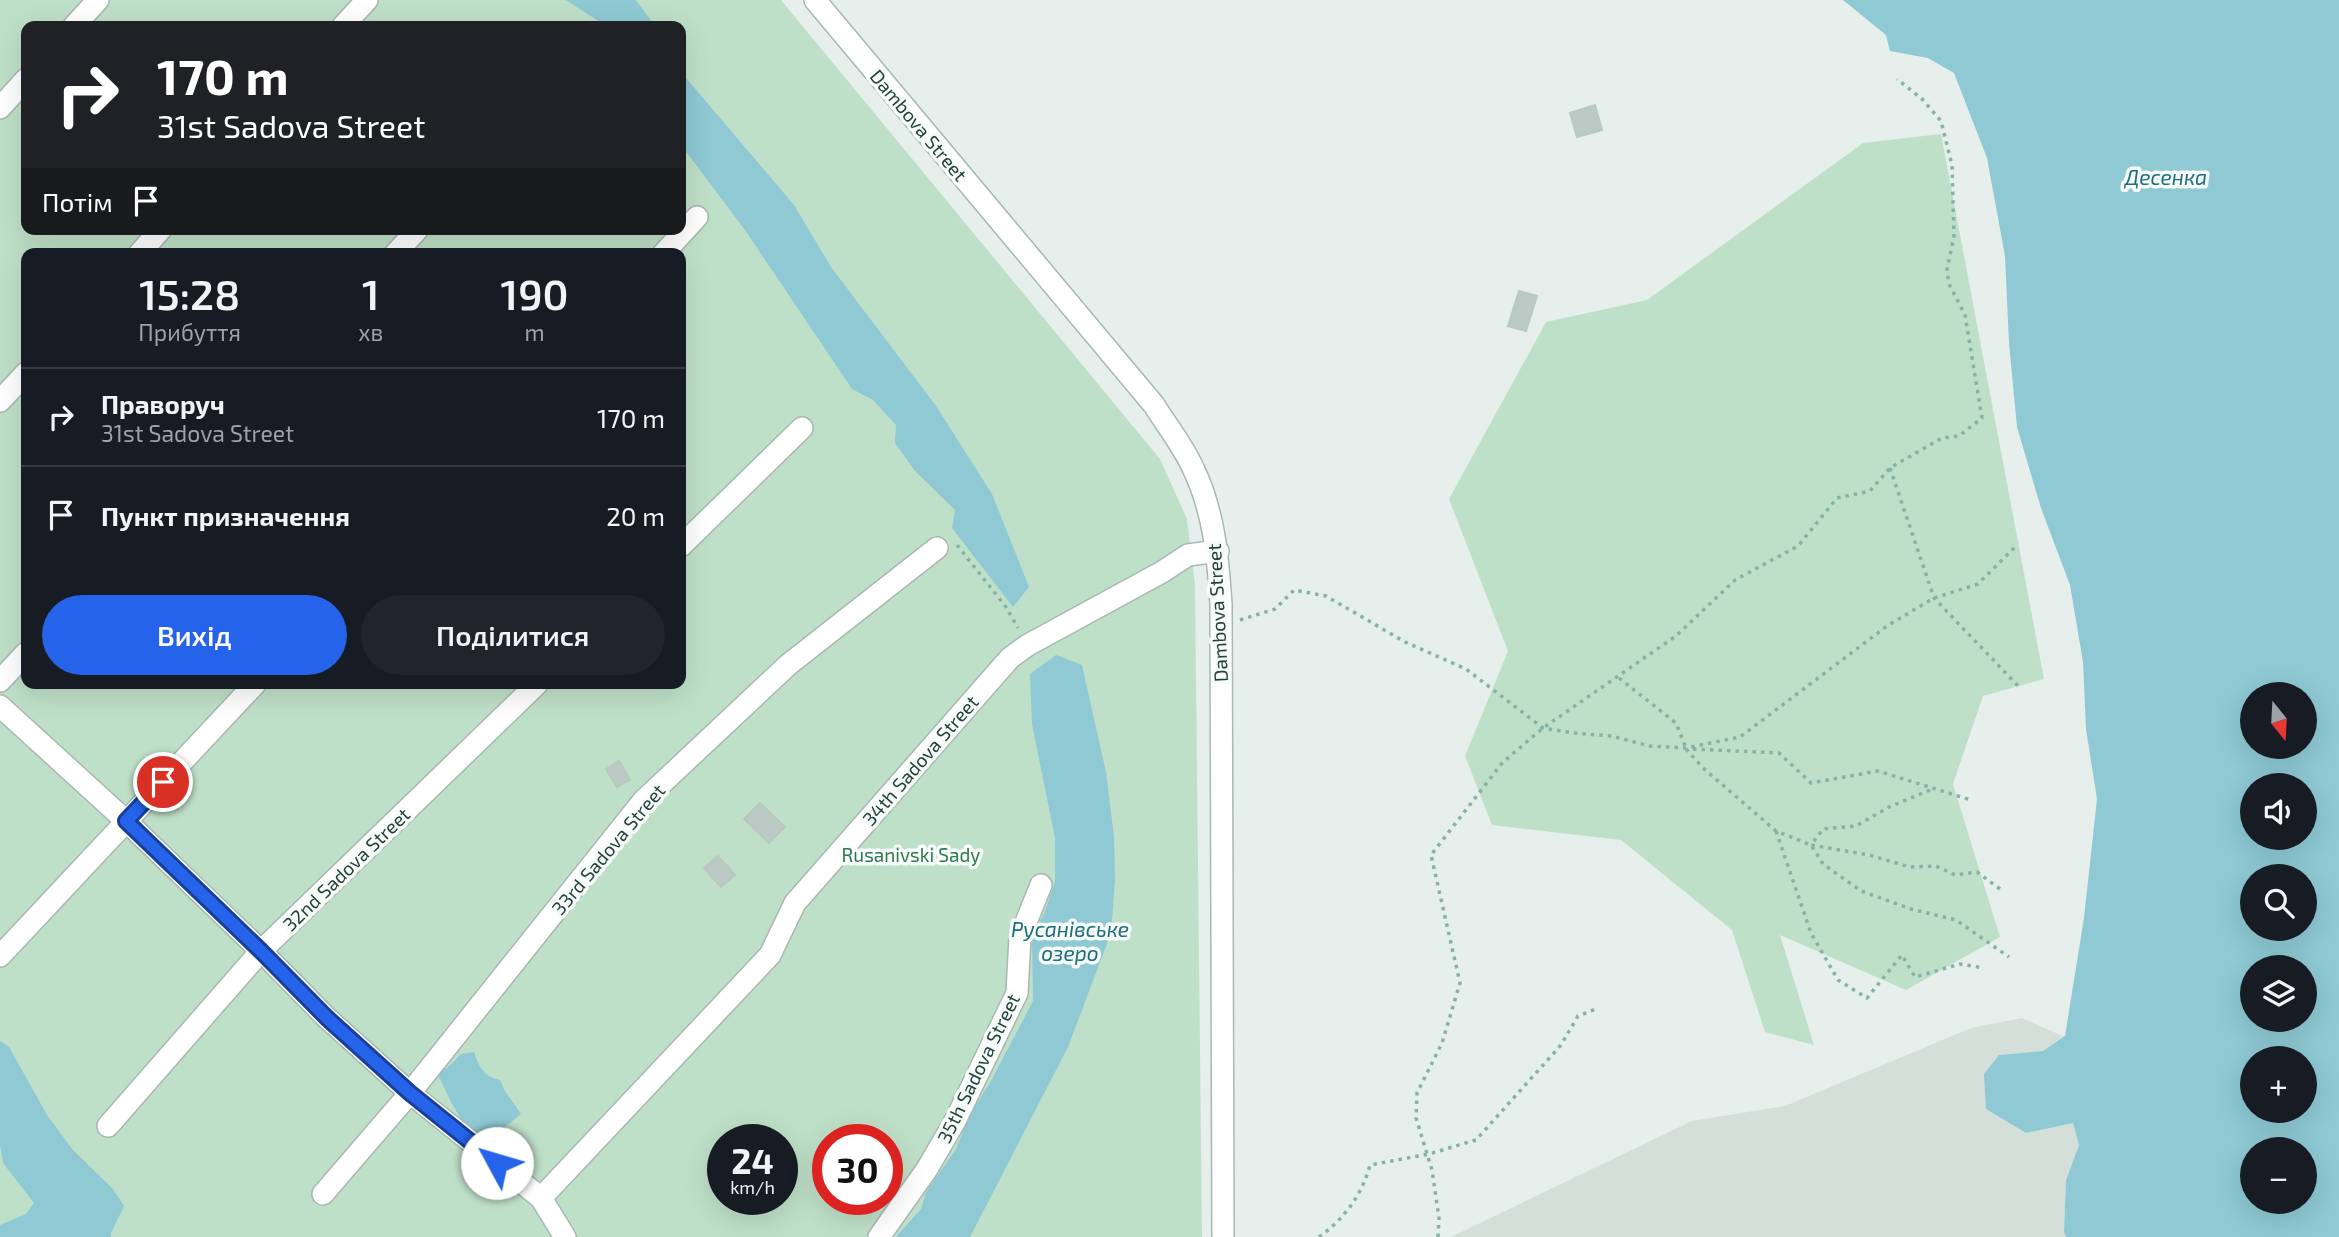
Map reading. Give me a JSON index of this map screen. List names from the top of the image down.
{
  "streets": {
    "street": [
      "Dambova Street",
      "34th Sadova Street",
      "33rd Sadova Street",
      "32nd Sadova Street",
      "35th Sadova Street"
    ]
  },
  "crossings": [
    ["Dambova Street", "34th Sadova Street"]
  ],
  "water": ["Десенка", "Русанівське озеро"],
  "parks": ["Rusanivski Sady"],
  "north": "bottom",
  "page": {
    "turn": ["170 m", "31st Sadova Street"],
    "then": "Потім",
    "eta": [
      "15:28",
      "Прибуття",
      "1",
      "хв",
      "190",
      "m"
    ],
    "list": [
      {
        "name": "Праворуч",
        "note": "31st Sadova Street",
        "value": "170 m"
      },
      {
        "name": "Пункт призначення",
        "value": "20 m"
      }
    ],
    "buttons": ["Вихід", "Поділитися"],
    "map_buttons": ["+", "−"],
    "speed": "24 km/h",
    "limit": "30"
  }
}
